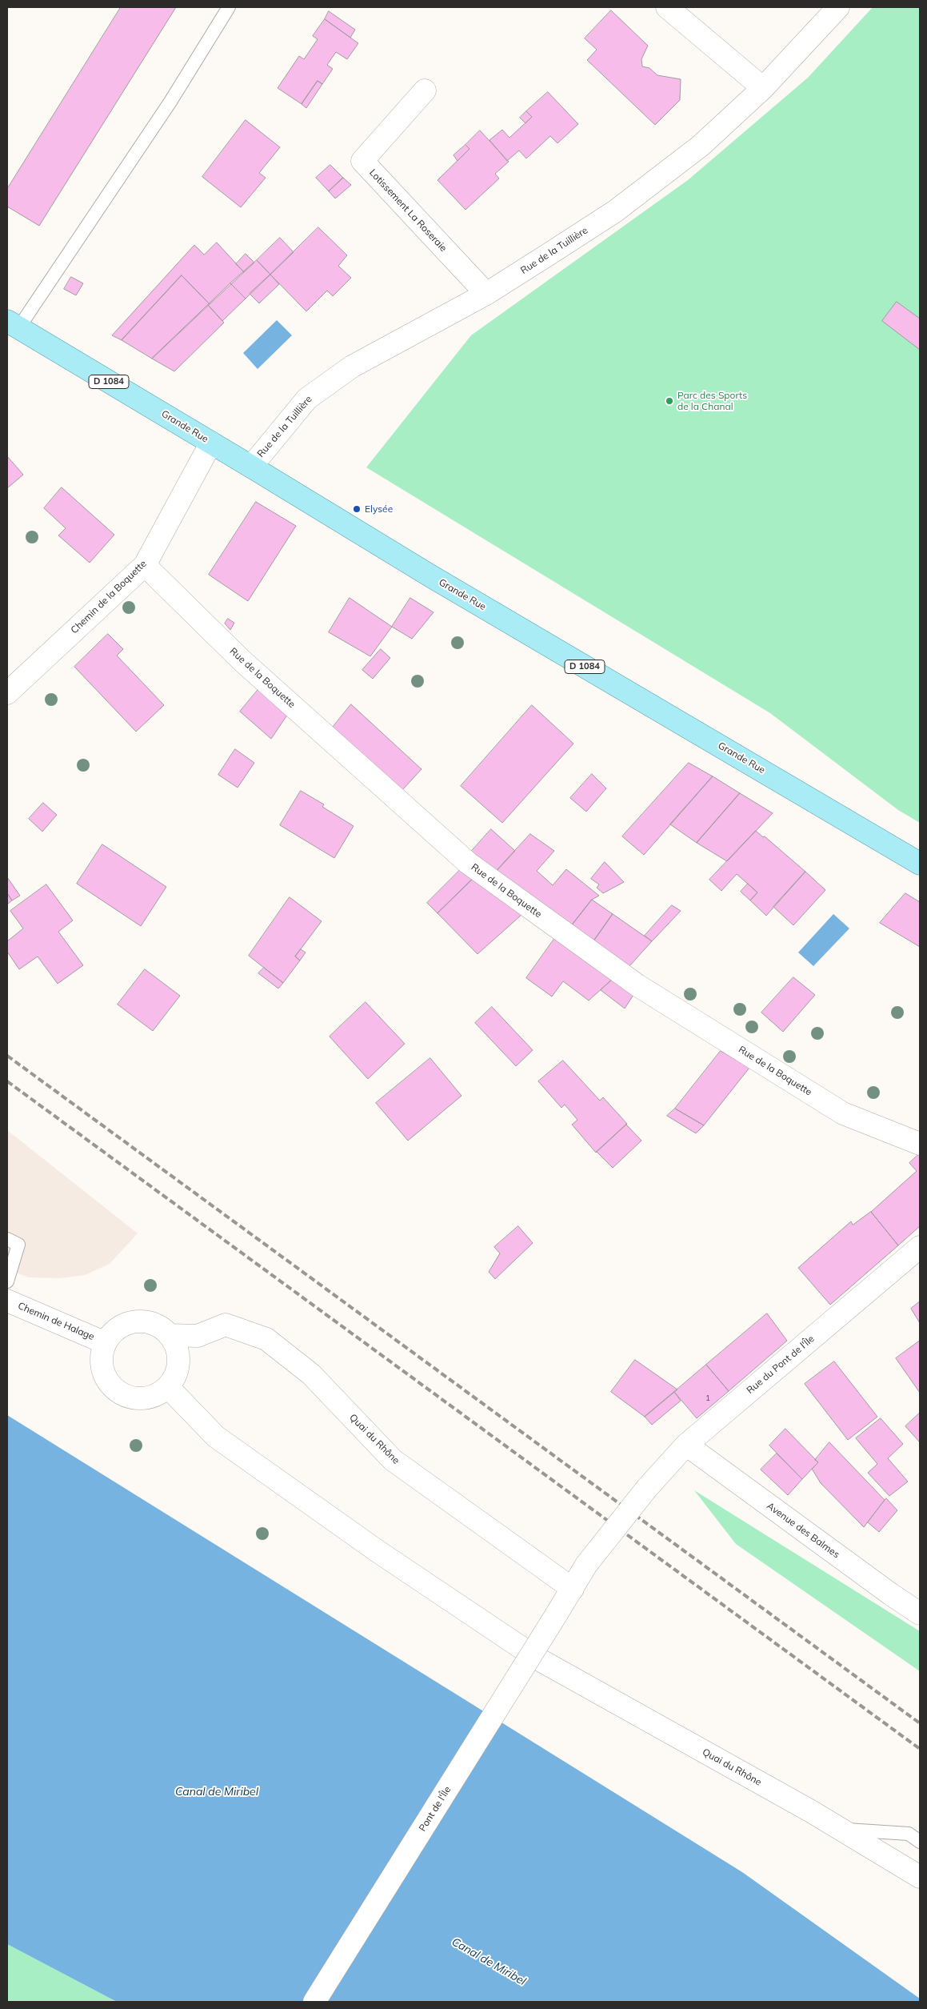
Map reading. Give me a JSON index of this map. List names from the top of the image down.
{
  "streets": {
    "main road": ["D 1084", "Grande Rue"],
    "street": [
      "Lotissement La Roseraie",
      "Rue de la Tuillière",
      "Chemin de la Boquette",
      "Rue de la Boquette",
      "Chemin de Halage",
      "Rue du Pont de l'Île",
      "Quai du Rhône",
      "Avenue des Balmes",
      "Pont de l'Île"
    ]
  },
  "crossings": [
    ["Lotissement La Roseraie", "Rue de la Tuillière"],
    ["Rue de la Tuillière", "Grande Rue"],
    ["Grande Rue", "Chemin de la Boquette"],
    ["Chemin de la Boquette", "Rue de la Boquette"],
    ["Chemin de Halage", "Quai du Rhône"],
    ["Rue du Pont de l'Île", "Avenue des Balmes"],
    ["Rue du Pont de l'Île", "Pont de l'Île"],
    ["Quai du Rhône", "Pont de l'Île"]
  ],
  "water": ["Canal de Miribel"],
  "places": ["Parc des Sports de la Chanal", "Elysée"],
  "house_numbers": ["1"]
}
